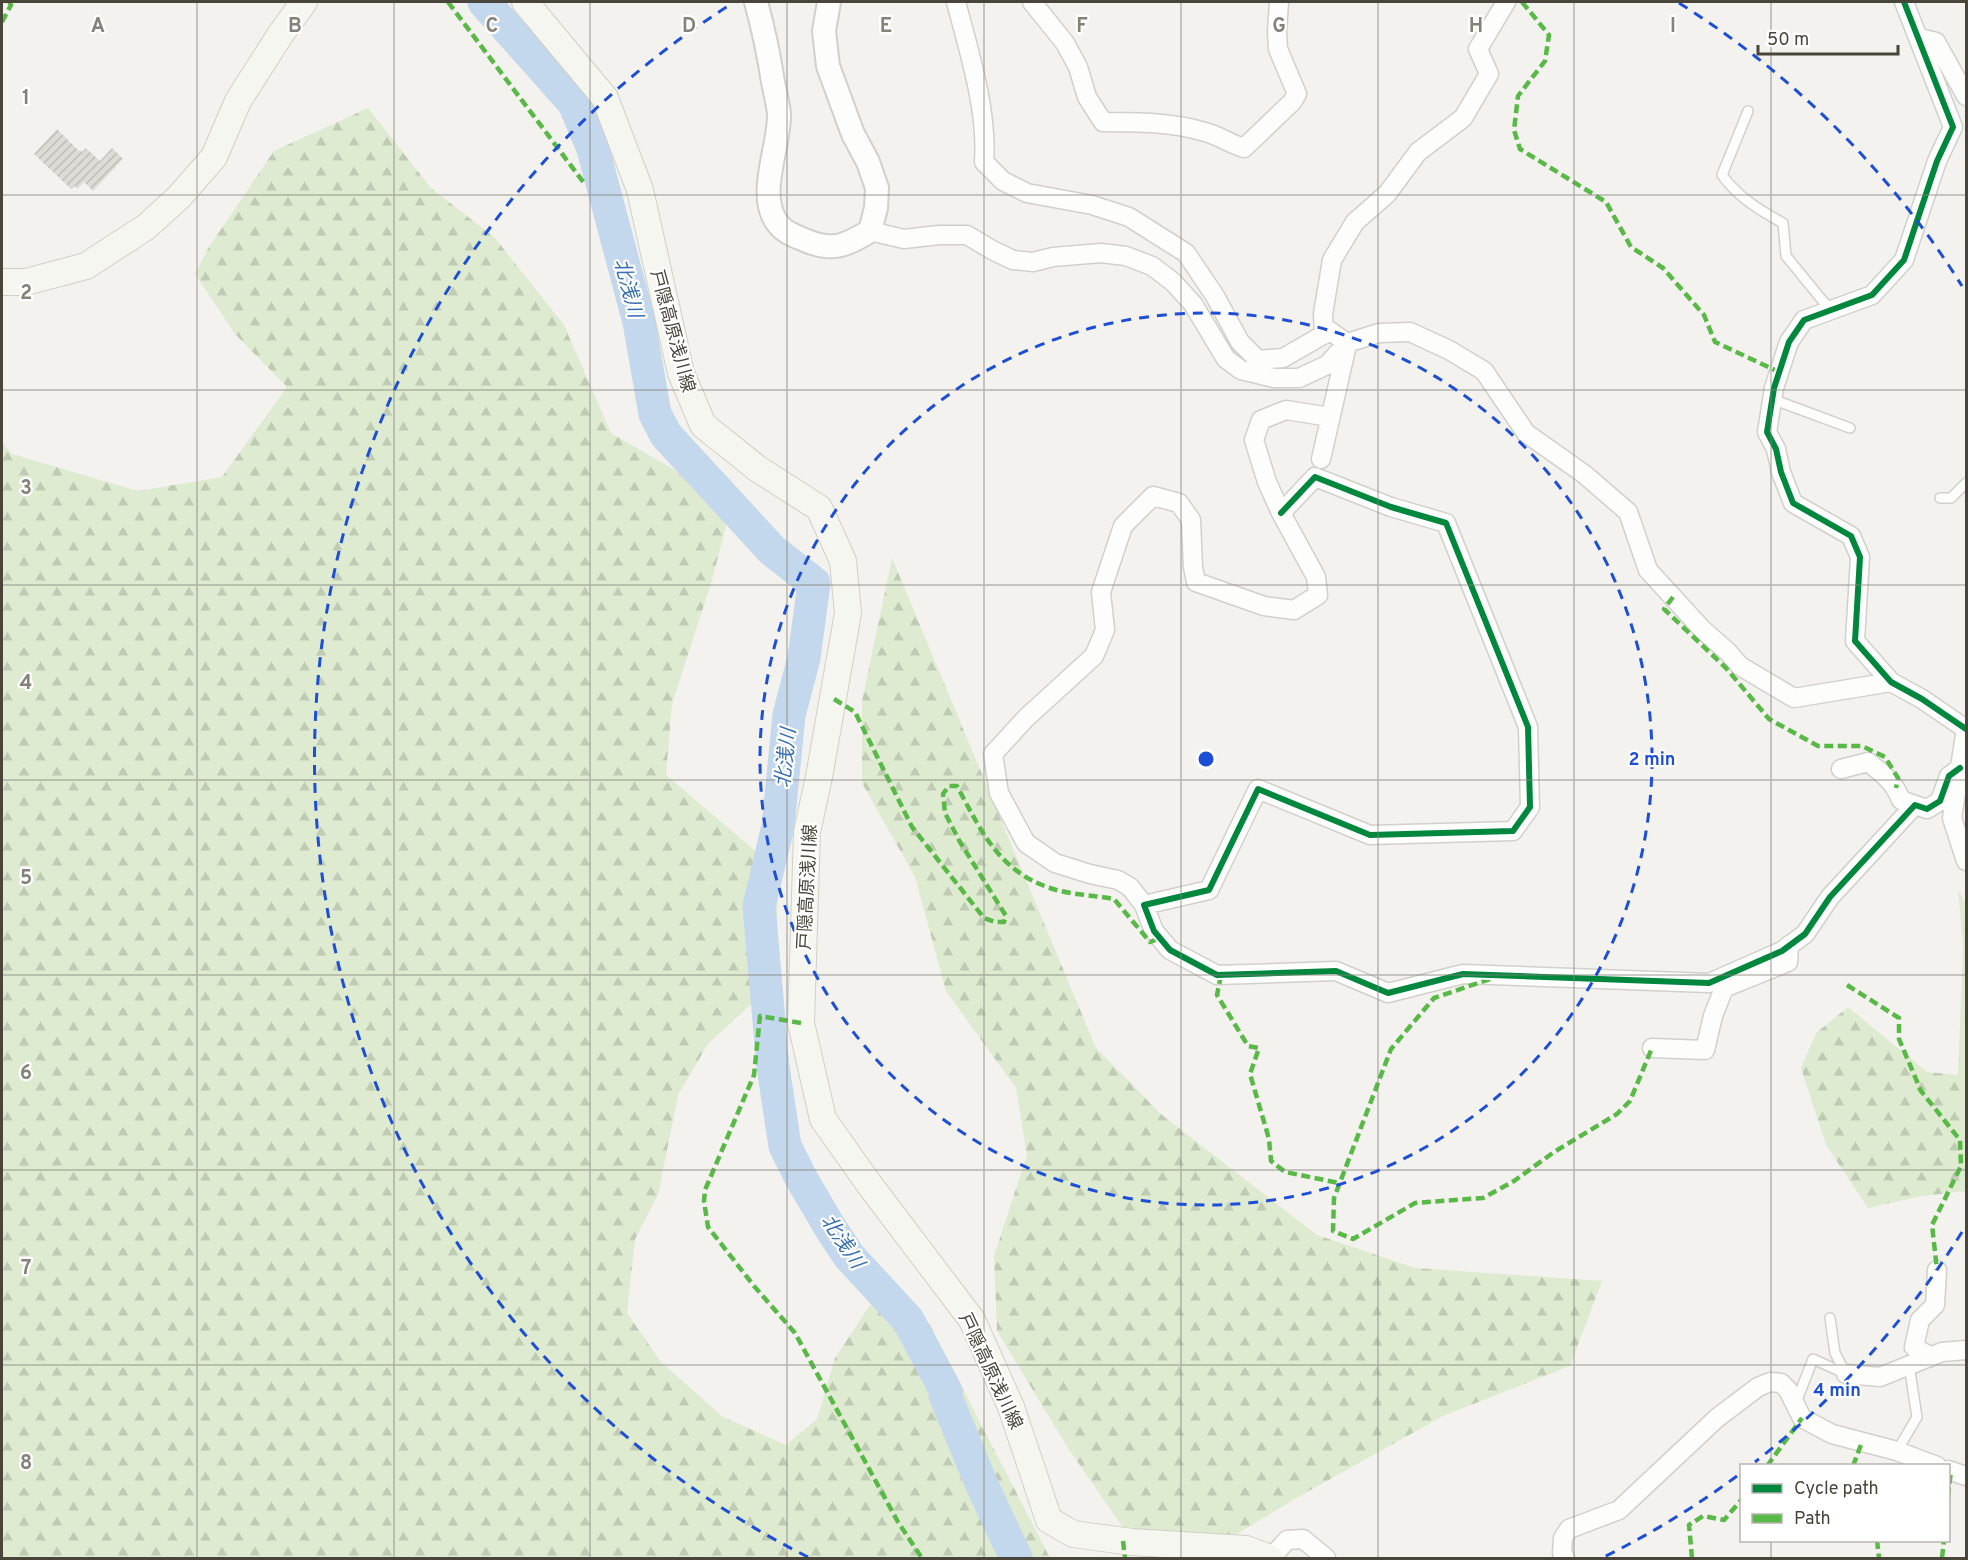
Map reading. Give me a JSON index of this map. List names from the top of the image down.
{
  "streets": {
    "main road": ["戸隠高原浅川線"]
  },
  "water": ["北浅川"],
  "legend": ["Cycle path", "Path"],
  "scale_bar": "50 m",
  "grid": {
    "columns": [
      "A",
      "B",
      "C",
      "D",
      "E",
      "F",
      "G",
      "H",
      "I"
    ],
    "rows": [
      "1",
      "2",
      "3",
      "4",
      "5",
      "6",
      "7",
      "8"
    ]
  },
  "rings": ["2 min", "4 min"]
}
